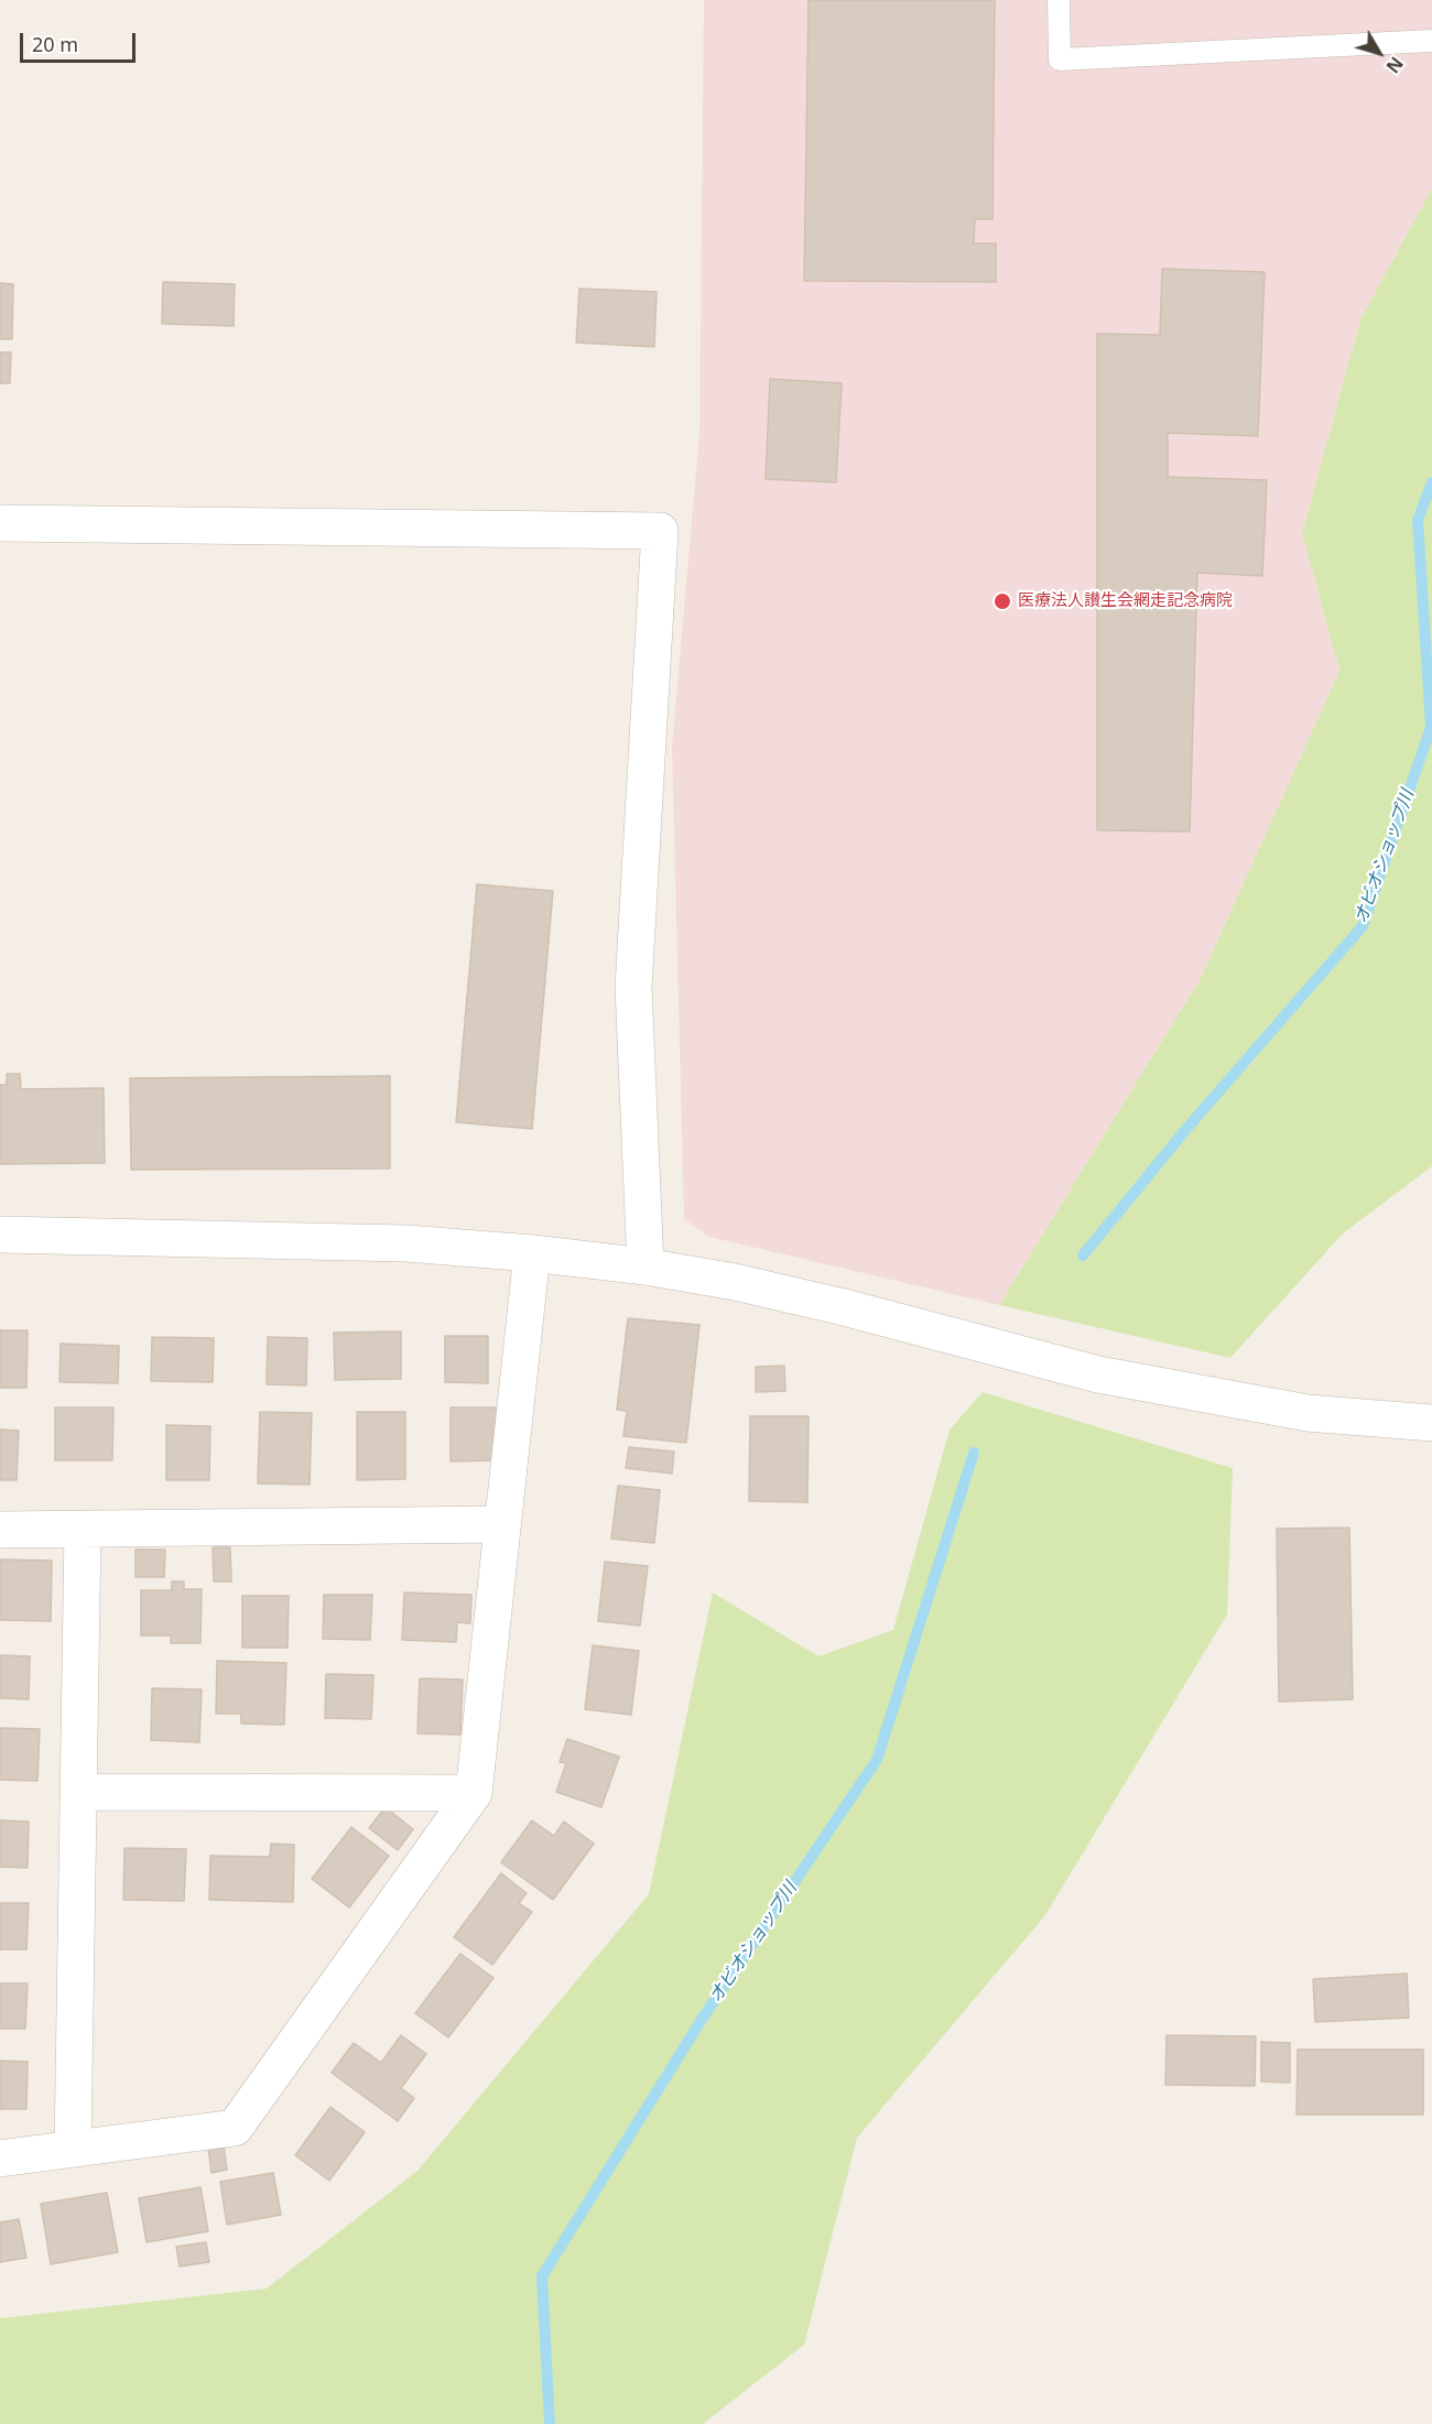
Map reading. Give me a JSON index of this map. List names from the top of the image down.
{
  "water": ["オビオショップ川"],
  "places": ["医療法人讃生会網走記念病院"],
  "scale_bar": "20 m",
  "north": "bottom right"
}
